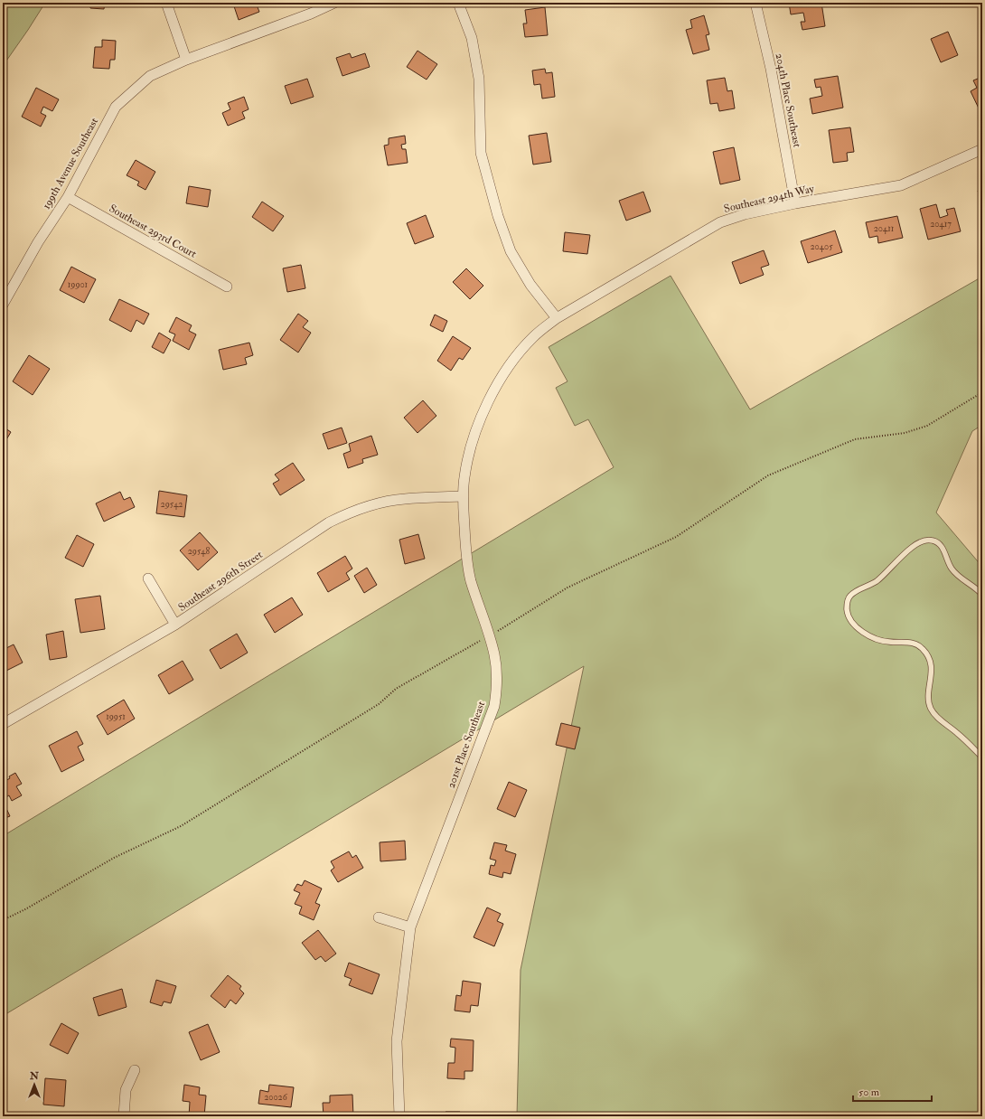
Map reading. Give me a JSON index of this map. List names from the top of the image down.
{
  "streets": {
    "street": [
      "204th Place Southeast",
      "199th Avenue Southeast",
      "Southeast 294th Way",
      "Southeast 293rd Court",
      "Southeast 296th Street",
      "201st Place Southeast"
    ]
  },
  "crossings": [
    ["204th Place Southeast", "Southeast 294th Way"],
    ["199th Avenue Southeast", "Southeast 293rd Court"],
    ["Southeast 294th Way", "201st Place Southeast"],
    ["Southeast 296th Street", "201st Place Southeast"]
  ],
  "house_numbers": [
    "20417",
    "20411",
    "20405",
    "19901",
    "29542",
    "29548",
    "19951",
    "20026"
  ],
  "scale_bar": "50 m",
  "north": "top"
}
